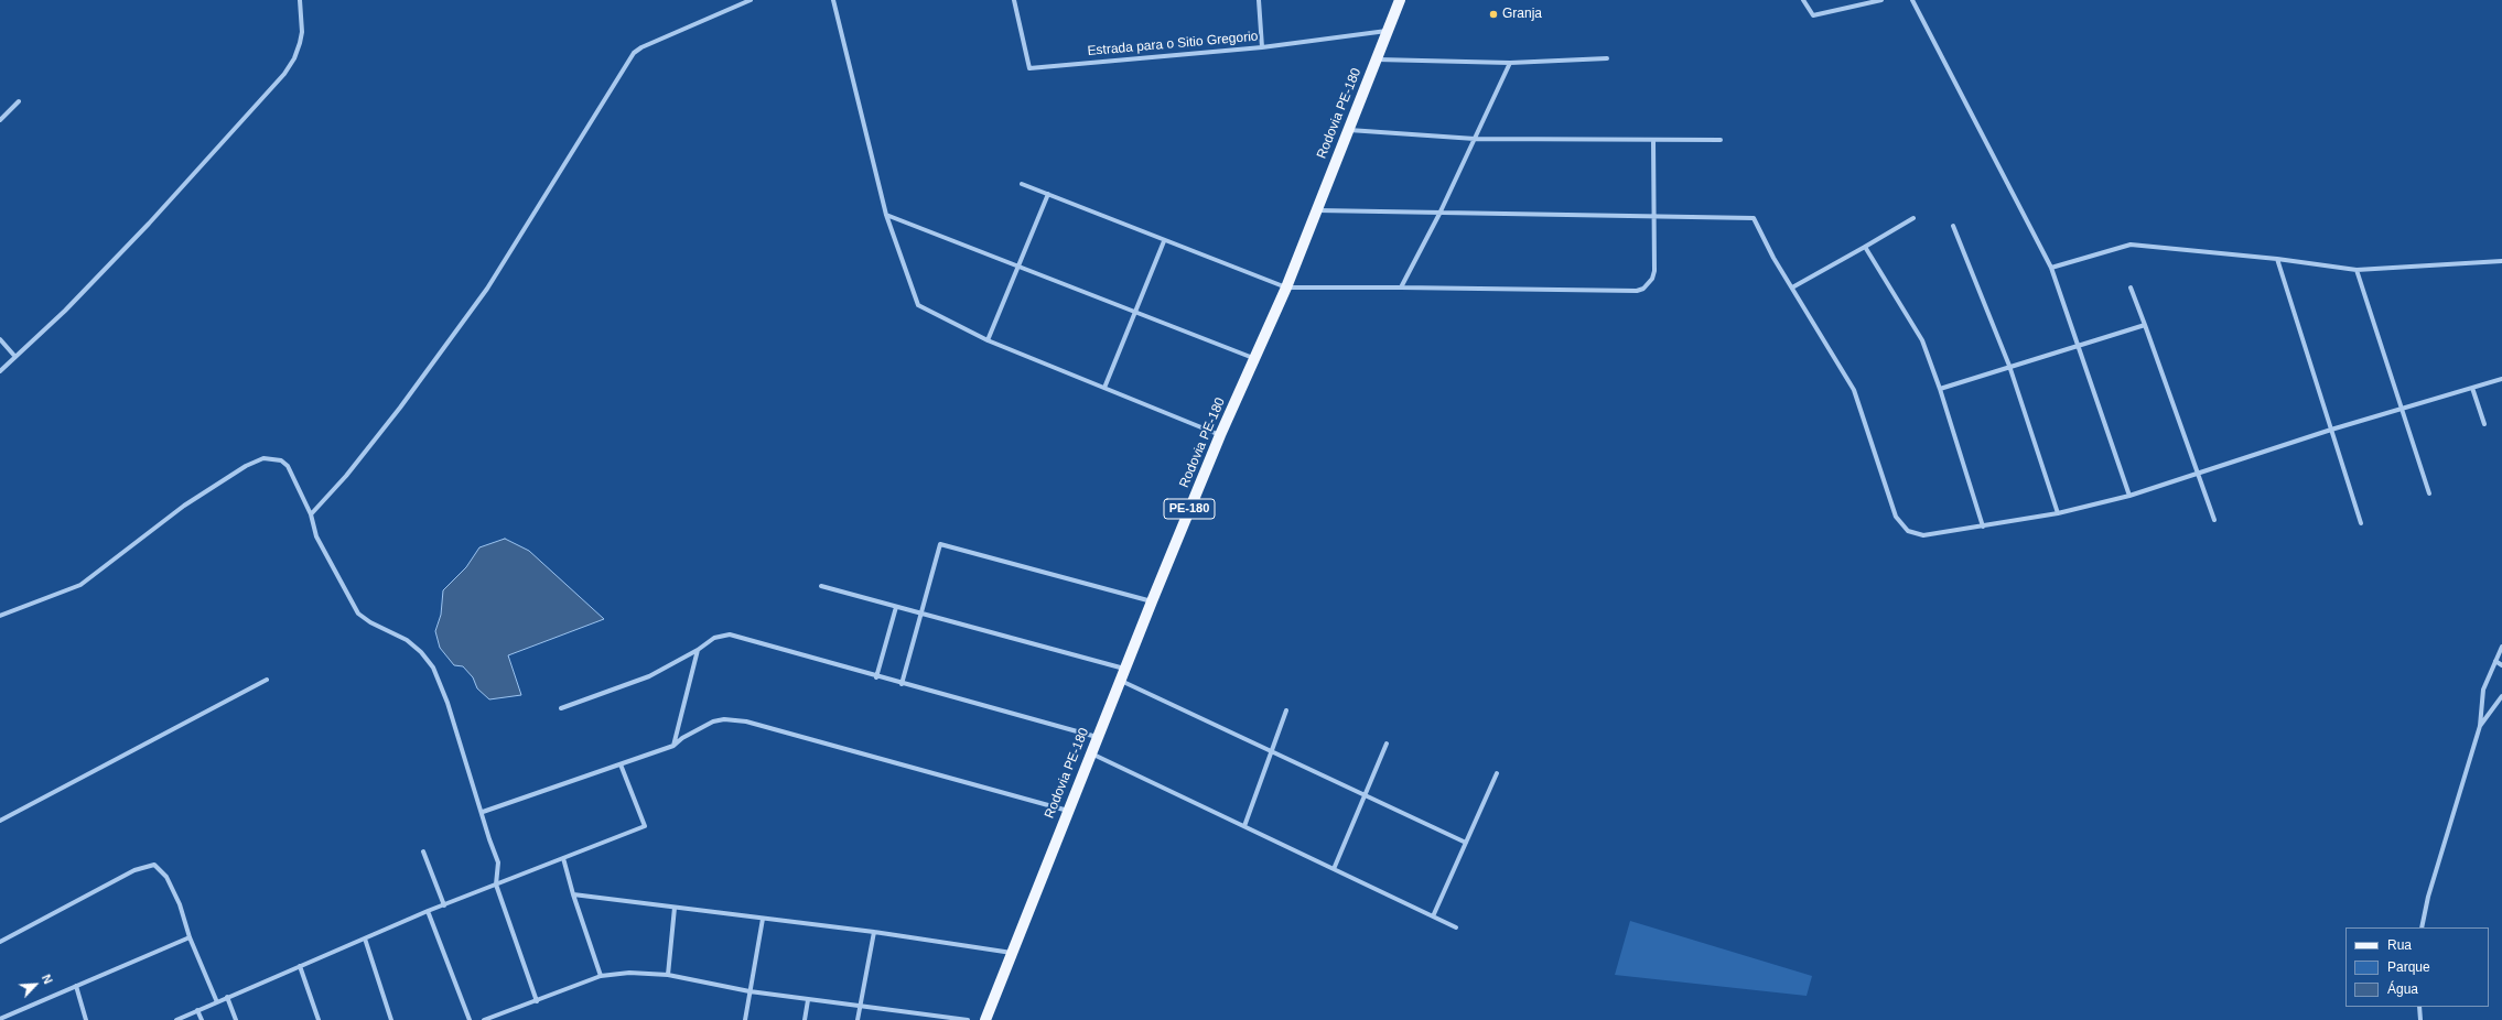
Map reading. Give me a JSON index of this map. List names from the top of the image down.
{
  "streets": {
    "main road": ["Rodovia PE-180", "PE-180"],
    "street": ["Estrada para o Sitio Gregorio"]
  },
  "crossings": [
    ["Estrada para o Sitio Gregorio", "Rodovia PE-180"]
  ],
  "places": ["Granja"],
  "legend": ["Rua", "Parque", "Água"],
  "north": "top right"
}
